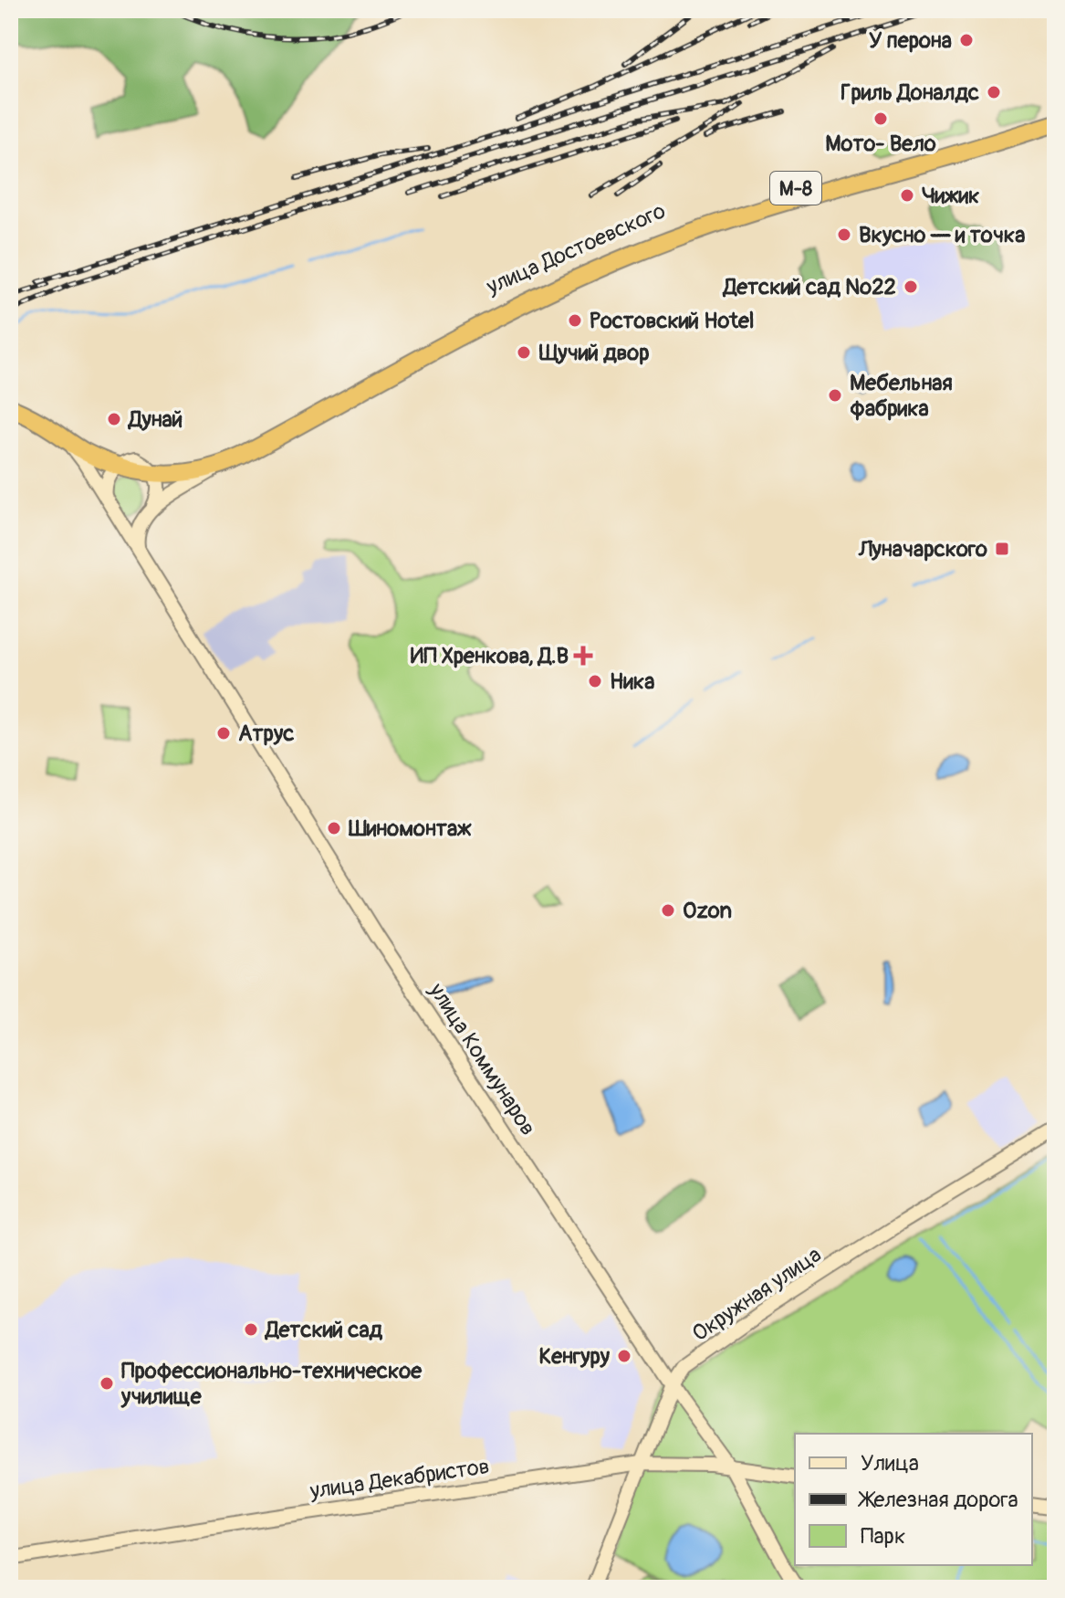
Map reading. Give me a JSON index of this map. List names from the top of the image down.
{
  "streets": {
    "highway": ["М-8", "улица Достоевского"],
    "street": ["улица Коммунаров", "Окружная улица", "улица Декабристов"]
  },
  "crossings": [
    ["М-8", "улица Достоевского"],
    ["М-8", "улица Коммунаров"],
    ["улица Достоевского", "улица Коммунаров"],
    ["улица Коммунаров", "Окружная улица"],
    ["улица Коммунаров", "улица Декабристов"],
    ["Окружная улица", "улица Декабристов"]
  ],
  "places": {
    "other": [
      "У перона",
      "Гриль Доналдс",
      "Мото- Вело",
      "Чижик",
      "Вкусно — и точка",
      "Детский сад №22",
      "Ростовский Hotel",
      "Щучий двор",
      "Мебельная фабрика",
      "Дунай",
      "Ника",
      "Атрус",
      "Шиномонтаж",
      "Ozon",
      "Детский сад",
      "Кенгуру",
      "Профессионально-техническое училище"
    ],
    "transit": ["Луначарского"],
    "health": ["ИП Хренкова, Д.В"]
  },
  "legend": ["Улица", "Железная дорога", "Парк"]
}
